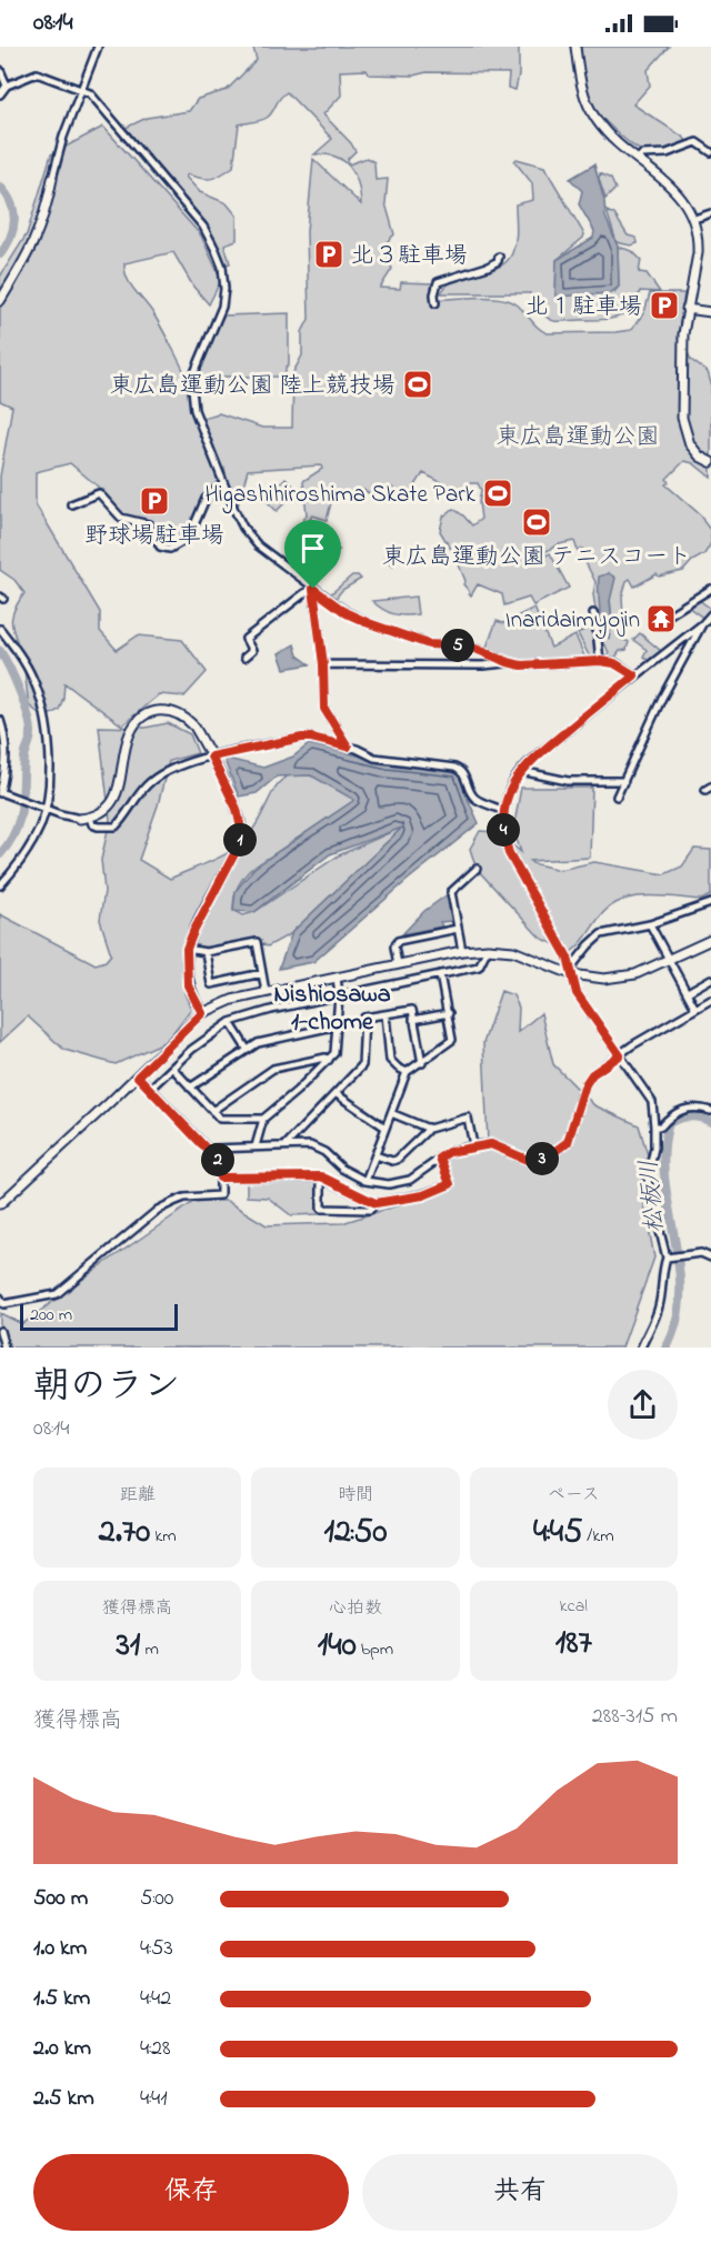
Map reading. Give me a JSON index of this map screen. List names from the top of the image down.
{
  "districts": ["Nishiosawa 1-chome"],
  "water": ["松板川"],
  "parks": ["東広島運動公園"],
  "places": {
    "parking": ["北３駐車場", "北１駐車場", "野球場駐車場"],
    "sports": ["東広島運動公園 陸上競技場", "Higashihiroshima Skate Park", "東広島運動公園 テニスコート"],
    "temple": ["Inaridaimyojin"]
  },
  "scale_bar": "200 m",
  "page": {
    "status": "08:14",
    "pins": [
      "5",
      "4",
      "1",
      "3",
      "2"
    ],
    "scale": "200 m",
    "heading": ["朝のラン", "08:14"],
    "stats": [
      ["距離", "2.70 km"],
      ["時間", "12:50"],
      ["ペース", "4:45 /km"],
      ["獲得標高", "31 m"],
      ["心拍数", "140 bpm"],
      ["kcal", "187"]
    ],
    "chart": ["獲得標高", "288–315 m"],
    "list": [
      {
        "name": "500 m",
        "note": "5:00"
      },
      {
        "name": "1.0 km",
        "note": "4:53"
      },
      {
        "name": "1.5 km",
        "note": "4:42"
      },
      {
        "name": "2.0 km",
        "note": "4:28"
      },
      {
        "name": "2.5 km",
        "note": "4:41"
      }
    ],
    "buttons": ["保存", "共有"]
  }
}
